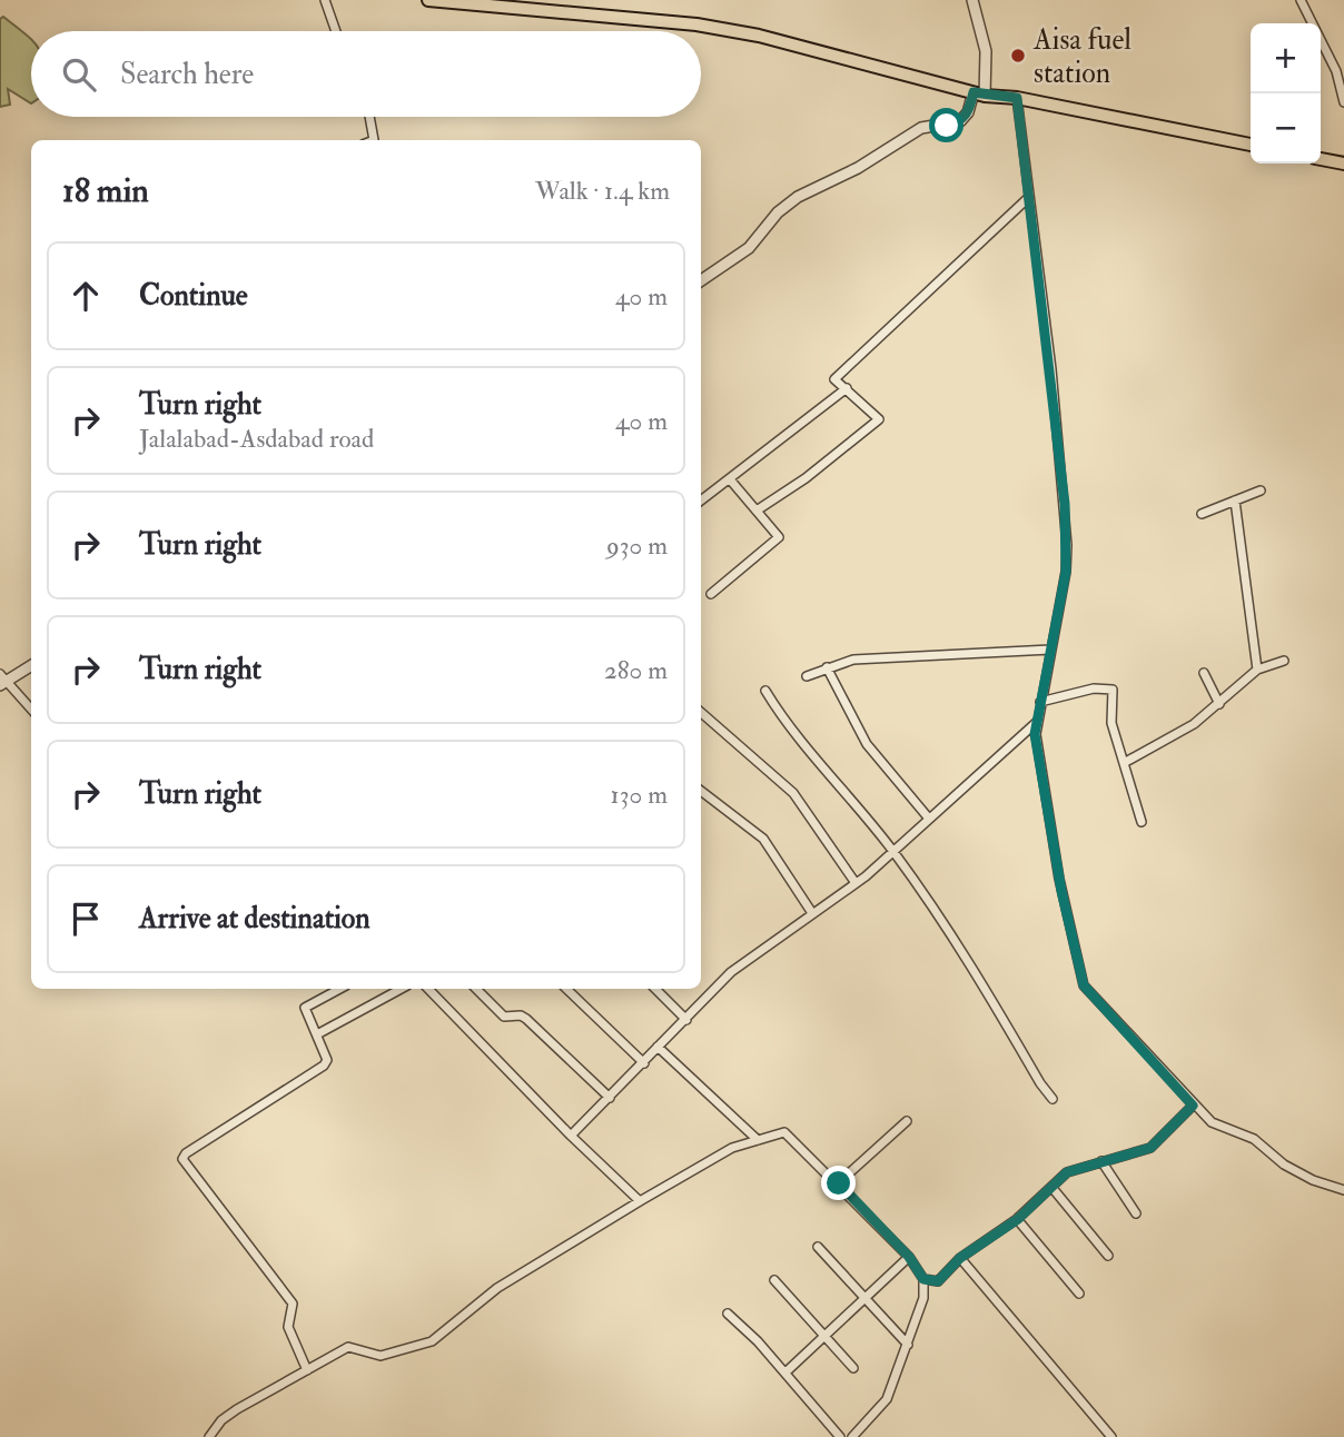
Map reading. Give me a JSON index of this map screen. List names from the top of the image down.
{
  "places": ["Aisa fuel station"],
  "page": {
    "map_buttons": ["+", "−"],
    "search": "Search here",
    "heading": ["18 min", "Walk · 1.4 km"],
    "list": [
      ["Continue", "40 m"],
      ["Turn right", "Jalalabad-Asdabad road", "40 m"],
      ["Turn right", "930 m"],
      ["Turn right", "280 m"],
      ["Turn right", "130 m"],
      "Arrive at destination"
    ]
  }
}
